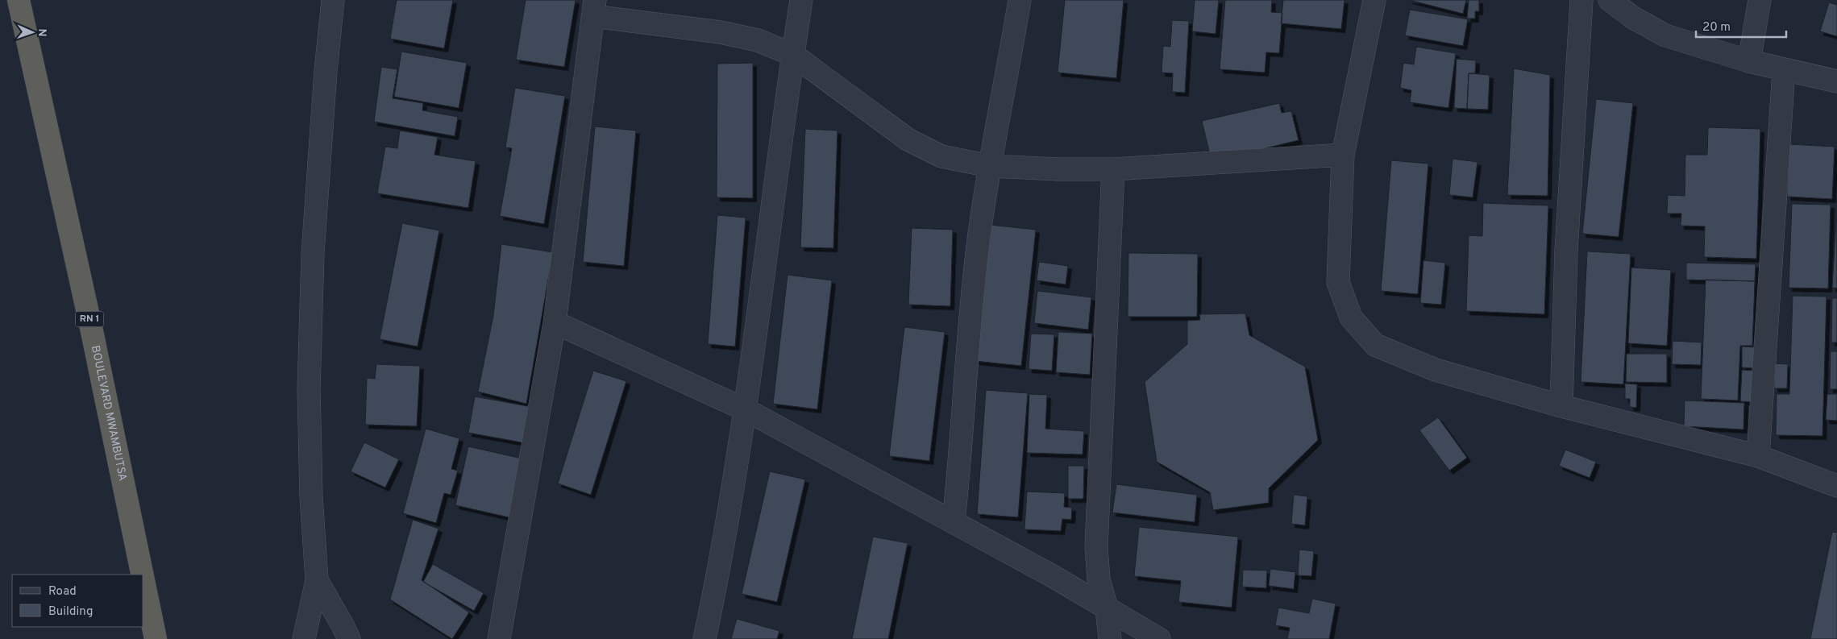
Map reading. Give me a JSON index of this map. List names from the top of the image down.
{
  "streets": {
    "highway": ["RN 1", "BOULEVARD MWAMBUTSA"]
  },
  "legend": ["Road", "Building"],
  "scale_bar": "20 m",
  "north": "right"
}
